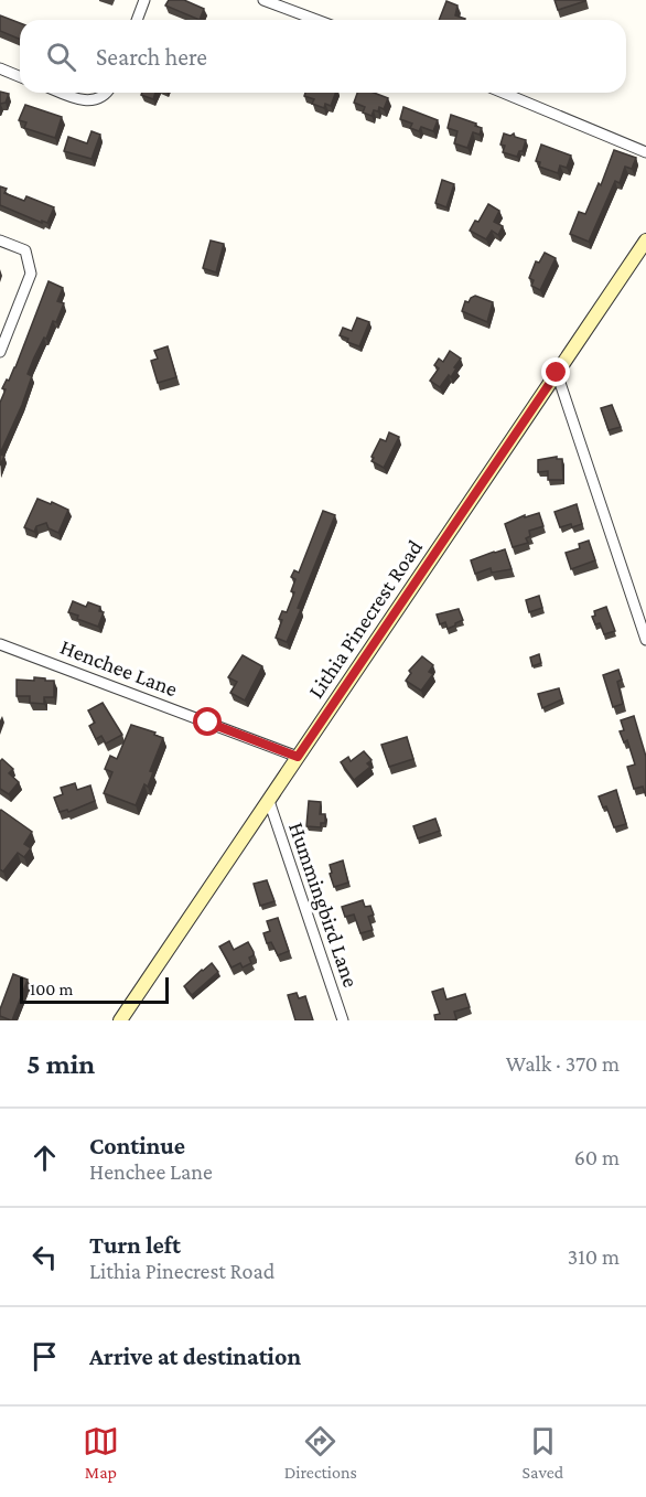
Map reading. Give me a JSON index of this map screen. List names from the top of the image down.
{
  "streets": {
    "main road": ["Lithia Pinecrest Road"],
    "street": ["Henchee Lane", "Hummingbird Lane"]
  },
  "crossings": [
    ["Lithia Pinecrest Road", "Henchee Lane"],
    ["Lithia Pinecrest Road", "Hummingbird Lane"]
  ],
  "scale_bar": "100 m",
  "page": {
    "search": "Search here",
    "scale": "100 m",
    "heading": ["5 min", "Walk · 370 m"],
    "list": [
      ["Continue", "Henchee Lane", "60 m"],
      ["Turn left", "Lithia Pinecrest Road", "310 m"],
      "Arrive at destination"
    ],
    "nav": ["Map", "Directions", "Saved"]
  }
}
